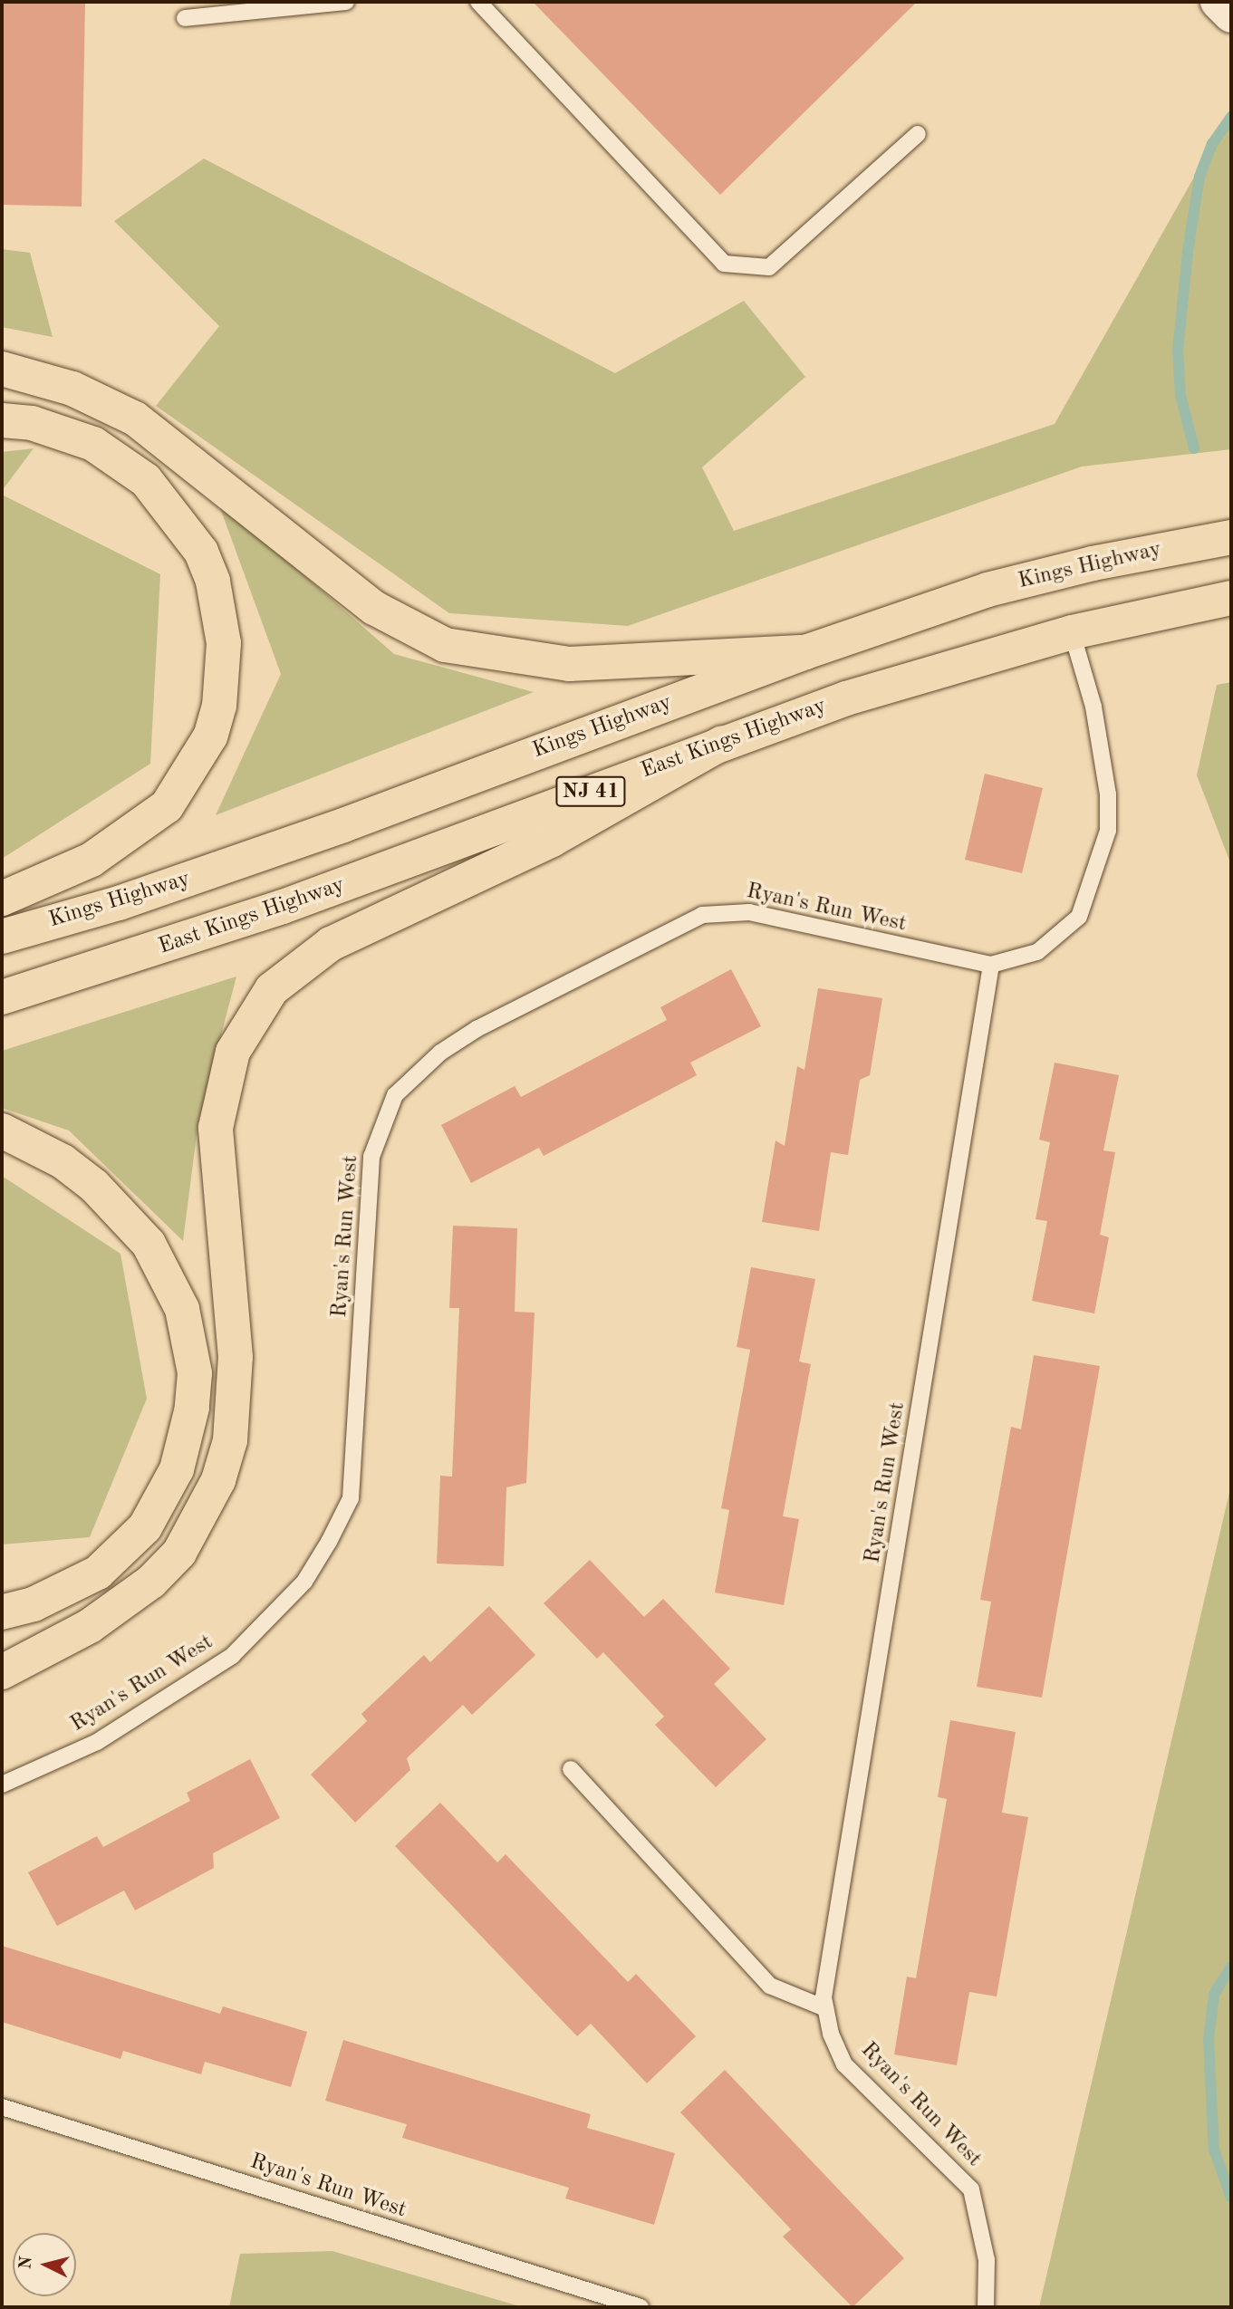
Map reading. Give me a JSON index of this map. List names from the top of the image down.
{
  "streets": {
    "main road": ["Kings Highway", "East Kings Highway", "NJ 41"],
    "lane": ["Ryan's Run West"]
  },
  "crossings": [
    ["East Kings Highway", "Ryan's Run West"]
  ],
  "north": "left"
}
